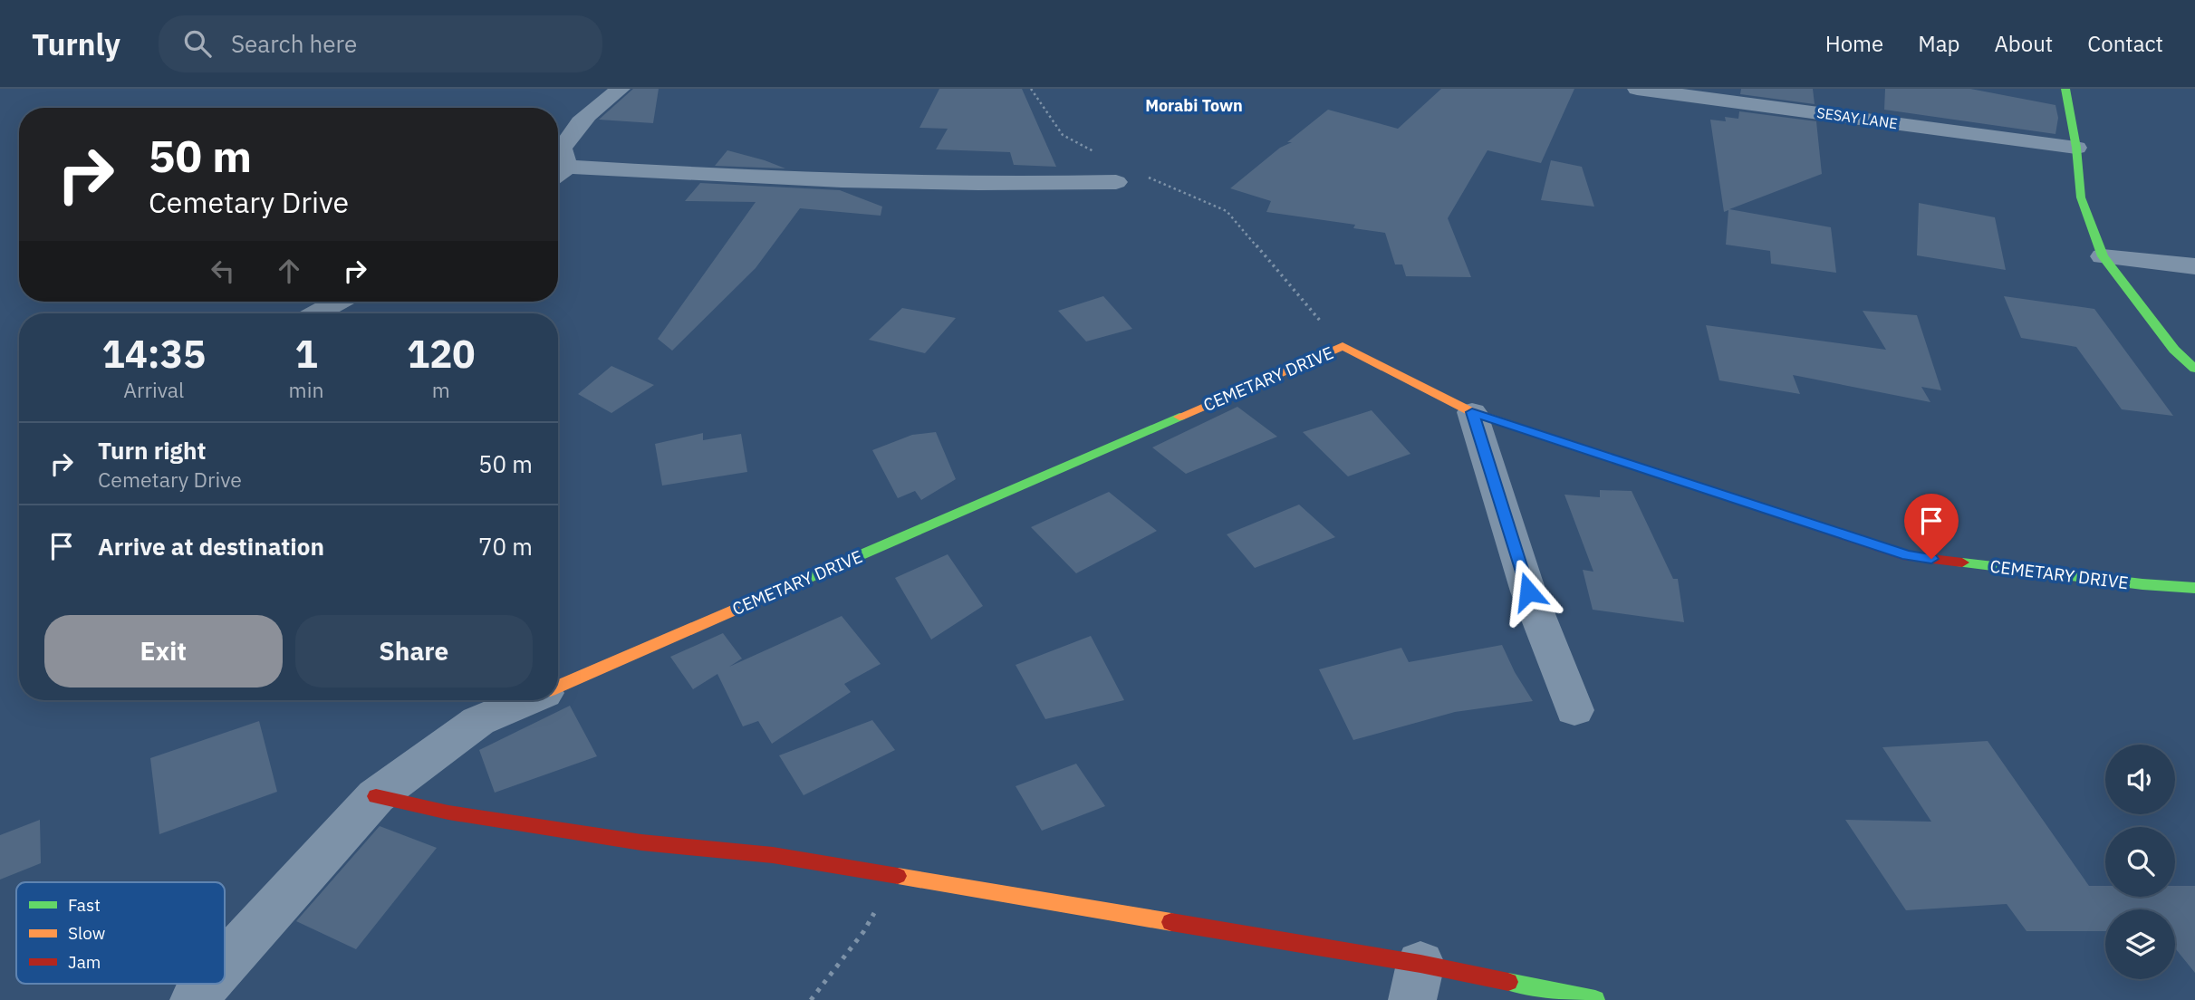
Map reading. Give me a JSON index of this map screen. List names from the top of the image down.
{
  "streets": {
    "street": ["SESAY LANE", "CEMETARY DRIVE"]
  },
  "districts": ["Morabi Town"],
  "legend": ["Fast", "Slow", "Jam"],
  "page": {
    "header": "Turnly",
    "search": "Search here",
    "nav": [
      "Home",
      "Map",
      "About",
      "Contact"
    ],
    "turn": ["50 m", "Cemetary Drive"],
    "eta": [
      "14:35",
      "Arrival",
      "1",
      "min",
      "120",
      "m"
    ],
    "list": [
      {
        "name": "Turn right",
        "note": "Cemetary Drive",
        "value": "50 m"
      },
      {
        "name": "Arrive at destination",
        "value": "70 m"
      }
    ],
    "buttons": ["Exit", "Share"]
  }
}
